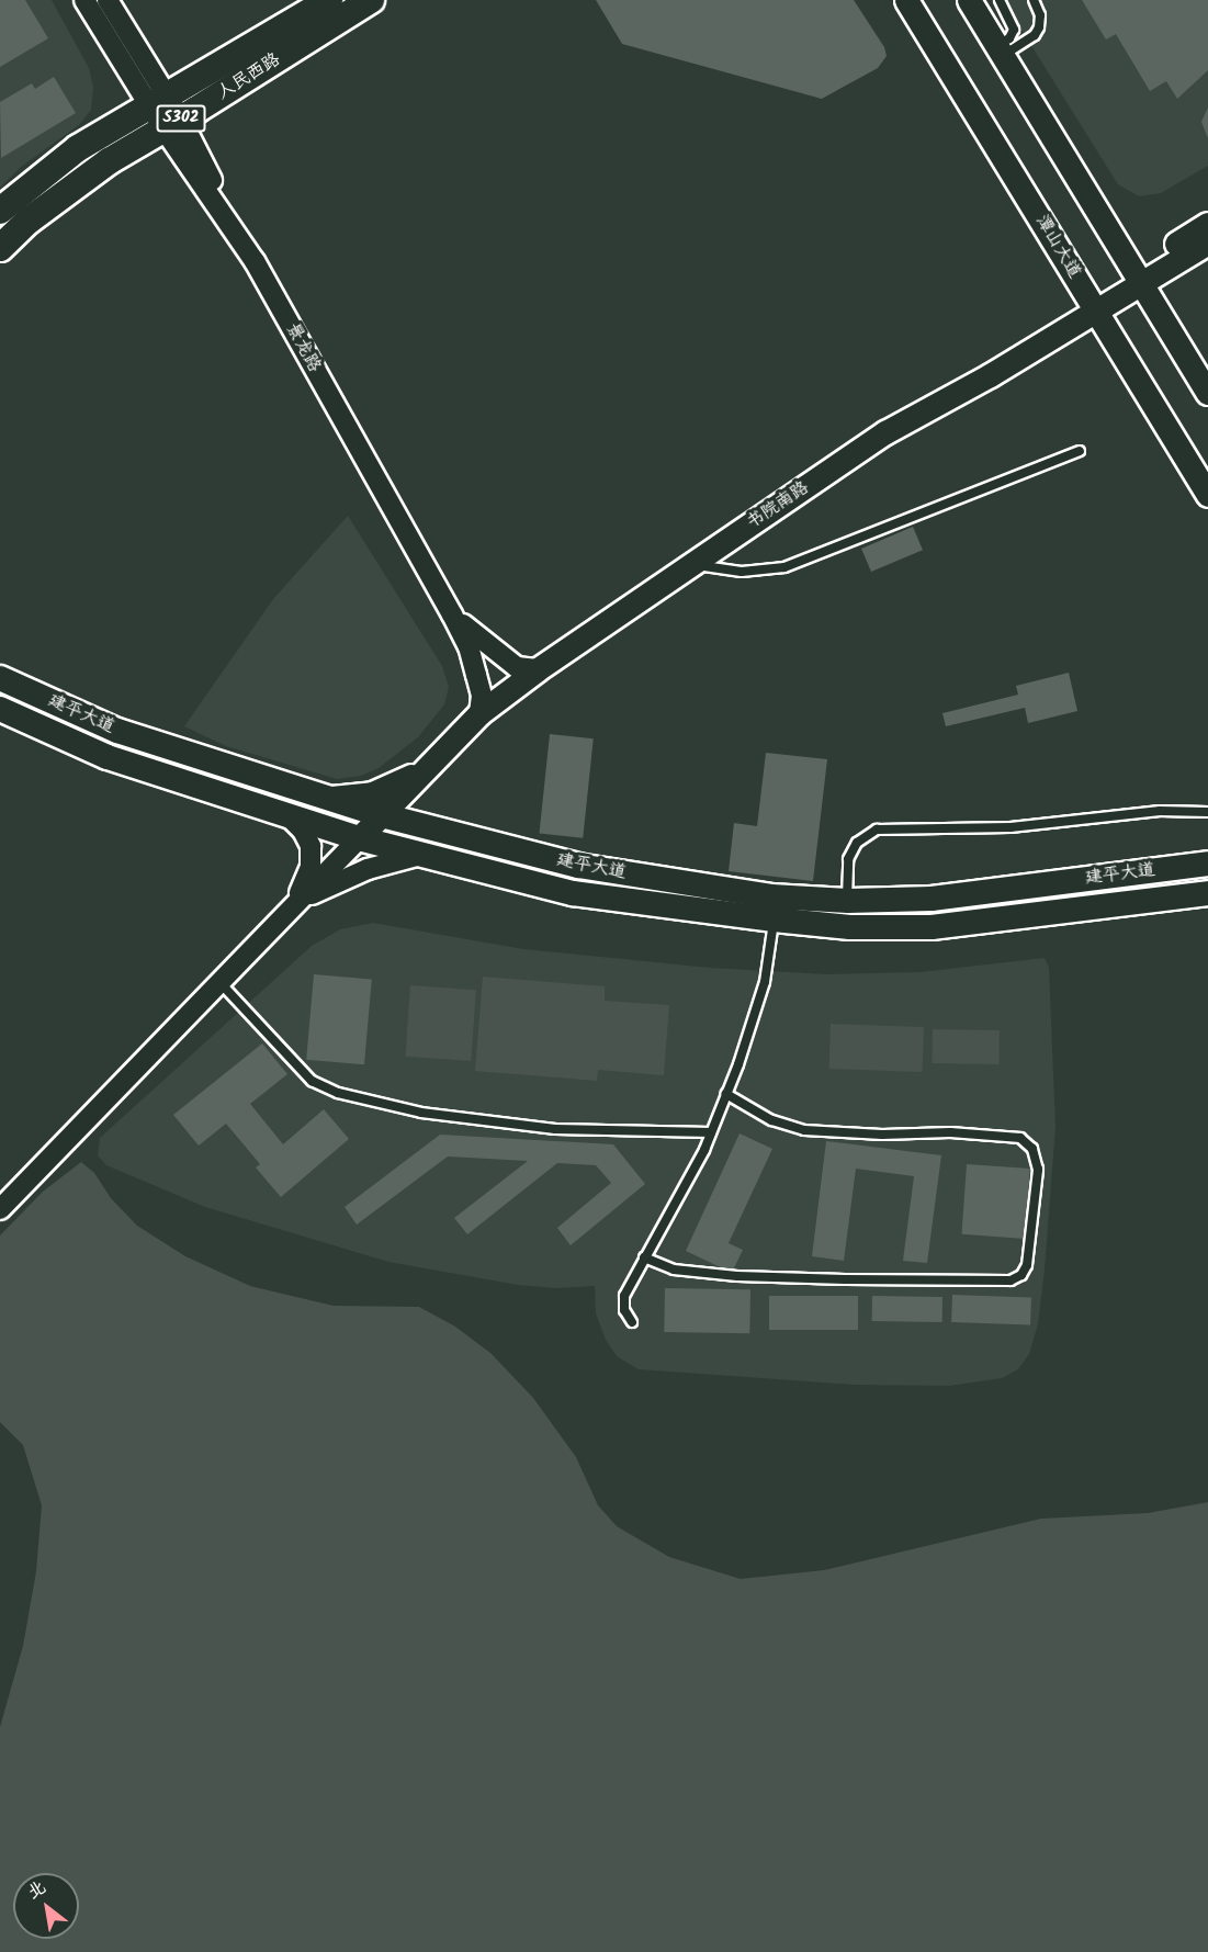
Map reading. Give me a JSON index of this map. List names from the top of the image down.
{
  "streets": {
    "highway": ["人民西路", "S302"],
    "main road": ["潭山大道", "书院南路", "建平大道"],
    "street": ["景龙路"]
  },
  "crossings": [
    ["人民西路", "景龙路"],
    ["潭山大道", "书院南路"],
    ["景龙路", "书院南路"],
    ["书院南路", "建平大道"]
  ],
  "north": "top left"
}
